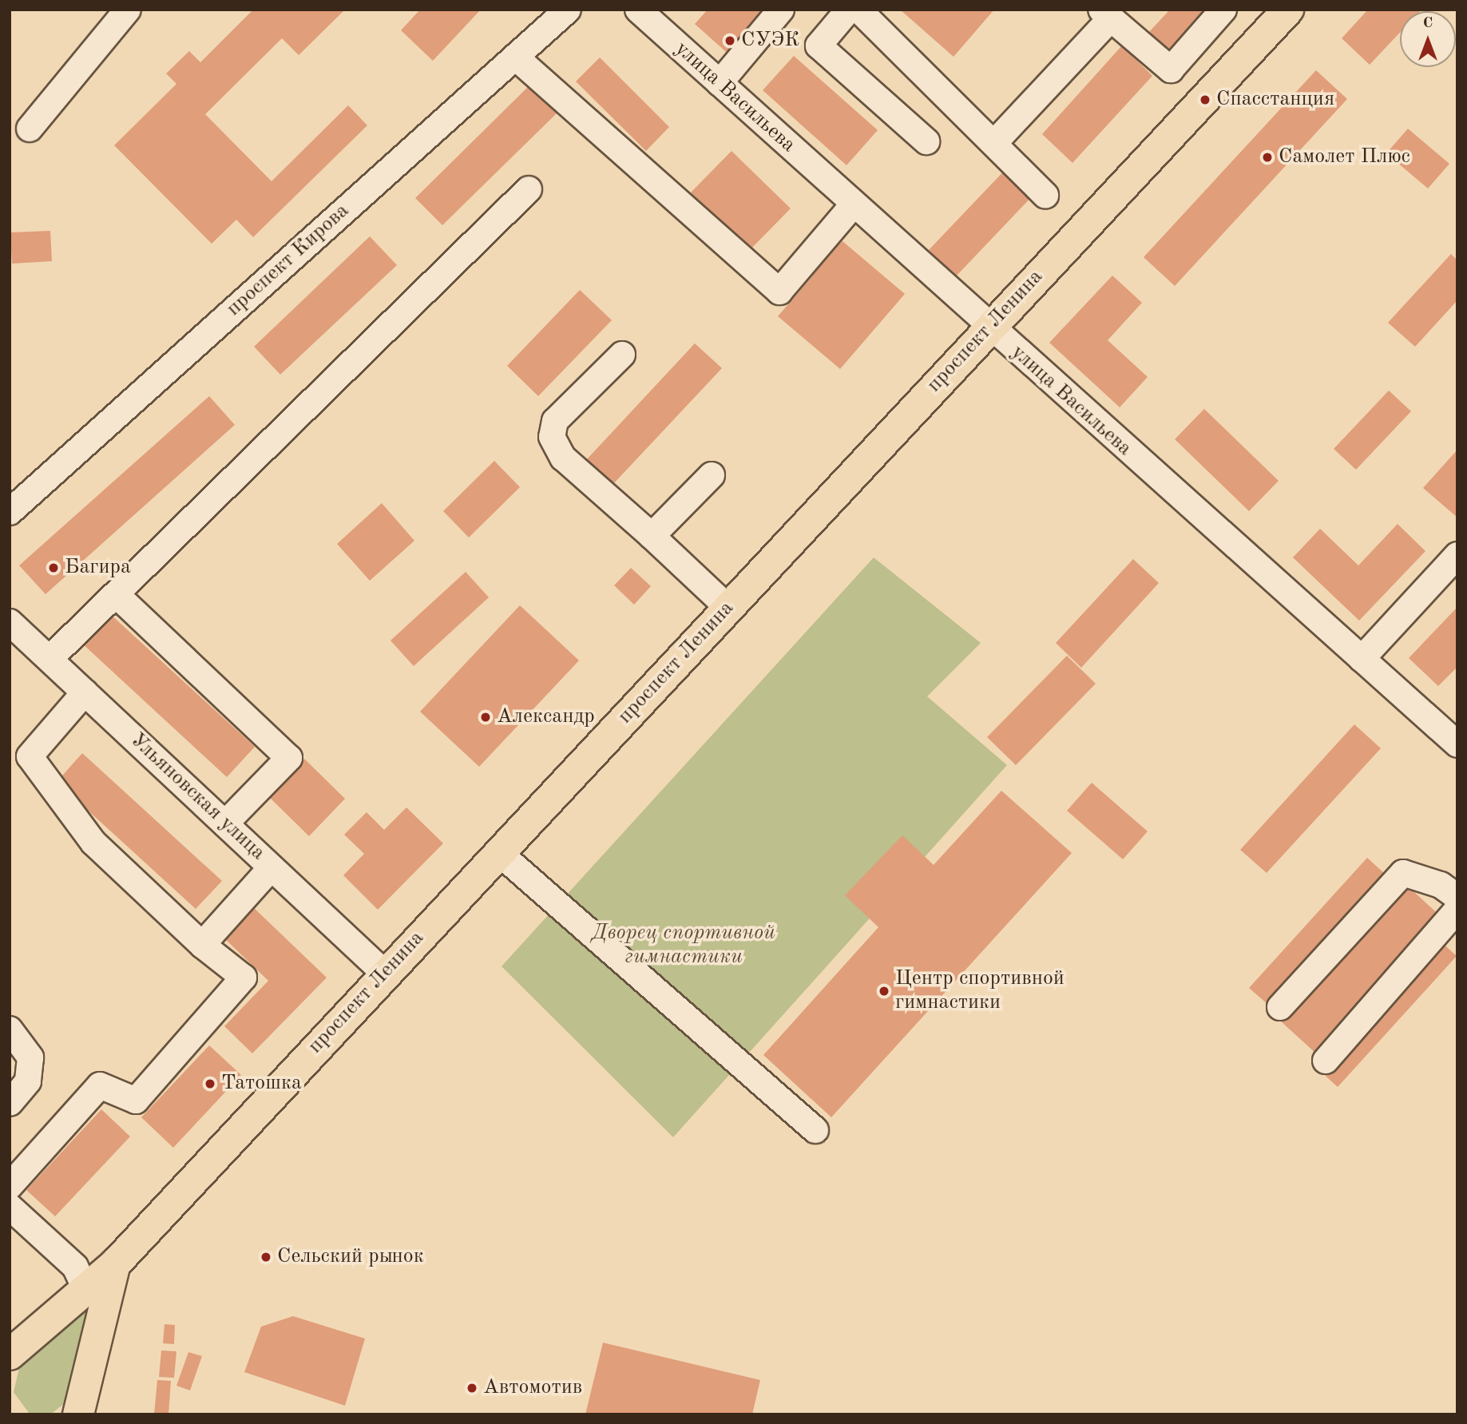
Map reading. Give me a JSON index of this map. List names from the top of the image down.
{
  "streets": {
    "main road": ["проспект Ленина"],
    "street": ["улица Васильева", "проспект Кирова", "Ульяновская улица"]
  },
  "crossings": [
    ["улица Васильева", "проспект Ленина"],
    ["проспект Ленина", "Ульяновская улица"]
  ],
  "parks": ["Дворец спортивной гимнастики"],
  "places": [
    "СУЭК",
    "Спасстанция",
    "Самолет Плюс",
    "Багира",
    "Александр",
    "Центр спортивной гимнастики",
    "Татошка",
    "Сельский рынок",
    "Автомотив"
  ],
  "north": "top"
}
